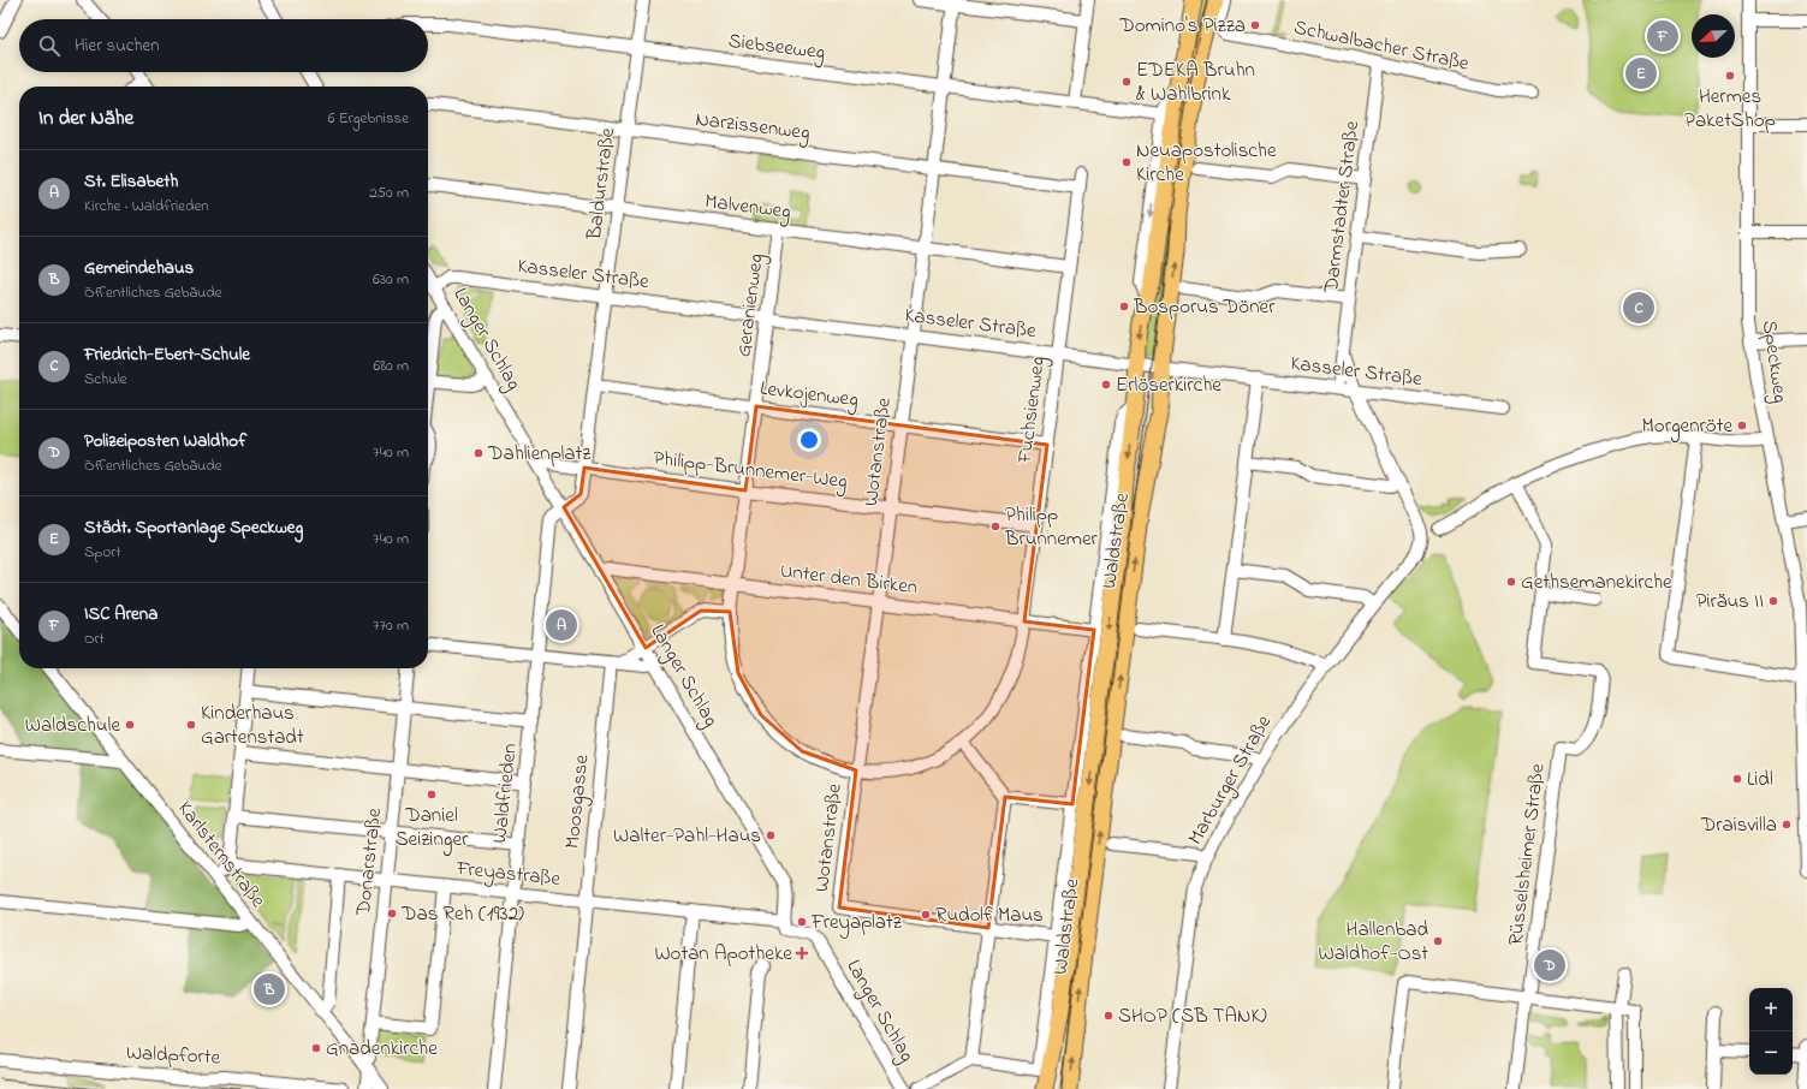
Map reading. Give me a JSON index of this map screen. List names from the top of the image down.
{
  "streets": {
    "main road": ["Waldstraße"],
    "street": [
      "Schwalbacher Straße",
      "Siebseeweg",
      "Narzissenweg",
      "Baldurstraße",
      "Malvenweg",
      "Darmstadter Straße",
      "Kasseler Straße",
      "Geranienweg",
      "Langer Schlag",
      "Speckweg",
      "Levkojenweg",
      "Fuchsienweg",
      "Wotanstraße",
      "Philipp-Brunnemer-Weg",
      "Unter den Birken",
      "Marburger Straße",
      "Waldfrieden",
      "Moosgasse",
      "Karlsternstraße",
      "Rüsselsheimer Straße",
      "Donarstraße",
      "Freyastraße",
      "Waldpforte"
    ]
  },
  "crossings": [
    ["Schwalbacher Straße", "Darmstadter Straße"],
    ["Siebseeweg", "Baldurstraße"],
    ["Siebseeweg", "Wotanstraße"],
    ["Siebseeweg", "Waldstraße"],
    ["Narzissenweg", "Baldurstraße"],
    ["Narzissenweg", "Fuchsienweg"],
    ["Narzissenweg", "Wotanstraße"],
    ["Baldurstraße", "Malvenweg"],
    ["Baldurstraße", "Kasseler Straße"],
    ["Baldurstraße", "Langer Schlag"],
    ["Baldurstraße", "Levkojenweg"],
    ["Baldurstraße", "Philipp-Brunnemer-Weg"],
    ["Baldurstraße", "Waldfrieden"],
    ["Malvenweg", "Geranienweg"],
    ["Malvenweg", "Fuchsienweg"],
    ["Malvenweg", "Wotanstraße"],
    ["Darmstadter Straße", "Kasseler Straße"],
    ["Darmstadter Straße", "Marburger Straße"],
    ["Kasseler Straße", "Geranienweg"],
    ["Kasseler Straße", "Langer Schlag"],
    ["Kasseler Straße", "Fuchsienweg"],
    ["Kasseler Straße", "Wotanstraße"],
    ["Kasseler Straße", "Waldstraße"],
    ["Geranienweg", "Levkojenweg"],
    ["Geranienweg", "Fuchsienweg"],
    ["Geranienweg", "Wotanstraße"],
    ["Geranienweg", "Philipp-Brunnemer-Weg"],
    ["Geranienweg", "Unter den Birken"],
    ["Langer Schlag", "Unter den Birken"],
    ["Langer Schlag", "Waldfrieden"],
    ["Langer Schlag", "Freyastraße"],
    ["Levkojenweg", "Fuchsienweg"],
    ["Levkojenweg", "Wotanstraße"],
    ["Fuchsienweg", "Wotanstraße"],
    ["Fuchsienweg", "Philipp-Brunnemer-Weg"],
    ["Fuchsienweg", "Unter den Birken"],
    ["Wotanstraße", "Philipp-Brunnemer-Weg"],
    ["Wotanstraße", "Unter den Birken"],
    ["Waldstraße", "Unter den Birken"],
    ["Waldfrieden", "Freyastraße"],
    ["Moosgasse", "Freyastraße"],
    ["Karlsternstraße", "Donarstraße"],
    ["Donarstraße", "Freyastraße"]
  ],
  "places": {
    "other": [
      "Domino's Pizza",
      "Hermes PaketShop",
      "EDEKA Bruhn & Wahlbrink",
      "Neuapostolische Kirche",
      "Bosporus Döner",
      "Erlöserkirche",
      "Morgenröte",
      "Dahlienplatz",
      "Philipp Brunnemer",
      "Gethsemanekirche",
      "Piräus II",
      "Waldschule",
      "Kinderhaus Gartenstadt",
      "Lidl",
      "Daniel Seizinger",
      "Draisvilla",
      "Walter-Pahl-Haus",
      "Das Reh (1932)",
      "Rudolf Maus",
      "Freyaplatz",
      "Hallenbad Waldhof-Ost",
      "SHOP (SB TANK)",
      "Gnadenkirche"
    ],
    "health": ["Wotan Apotheke"]
  },
  "north": "bottom left",
  "page": {
    "pins": [
      "F",
      "E",
      "C",
      "A",
      "D",
      "B"
    ],
    "search": "Hier suchen",
    "heading": ["In der Nähe", "6 Ergebnisse"],
    "list": [
      {
        "mark": "A",
        "name": "St. Elisabeth",
        "note": "Kirche · Waldfrieden",
        "value": "250 m"
      },
      {
        "mark": "B",
        "name": "Gemeindehaus",
        "note": "Öffentliches Gebäude",
        "value": "630 m"
      },
      {
        "mark": "C",
        "name": "Friedrich-Ebert-Schule",
        "note": "Schule",
        "value": "680 m"
      },
      {
        "mark": "D",
        "name": "Polizeiposten Waldhof",
        "note": "Öffentliches Gebäude",
        "value": "740 m"
      },
      {
        "mark": "E",
        "name": "Städt. Sportanlage Speckweg",
        "note": "Sport",
        "value": "740 m"
      },
      {
        "mark": "F",
        "name": "ISC Arena",
        "note": "Ort",
        "value": "770 m"
      }
    ],
    "map_buttons": ["+", "−"]
  }
}
